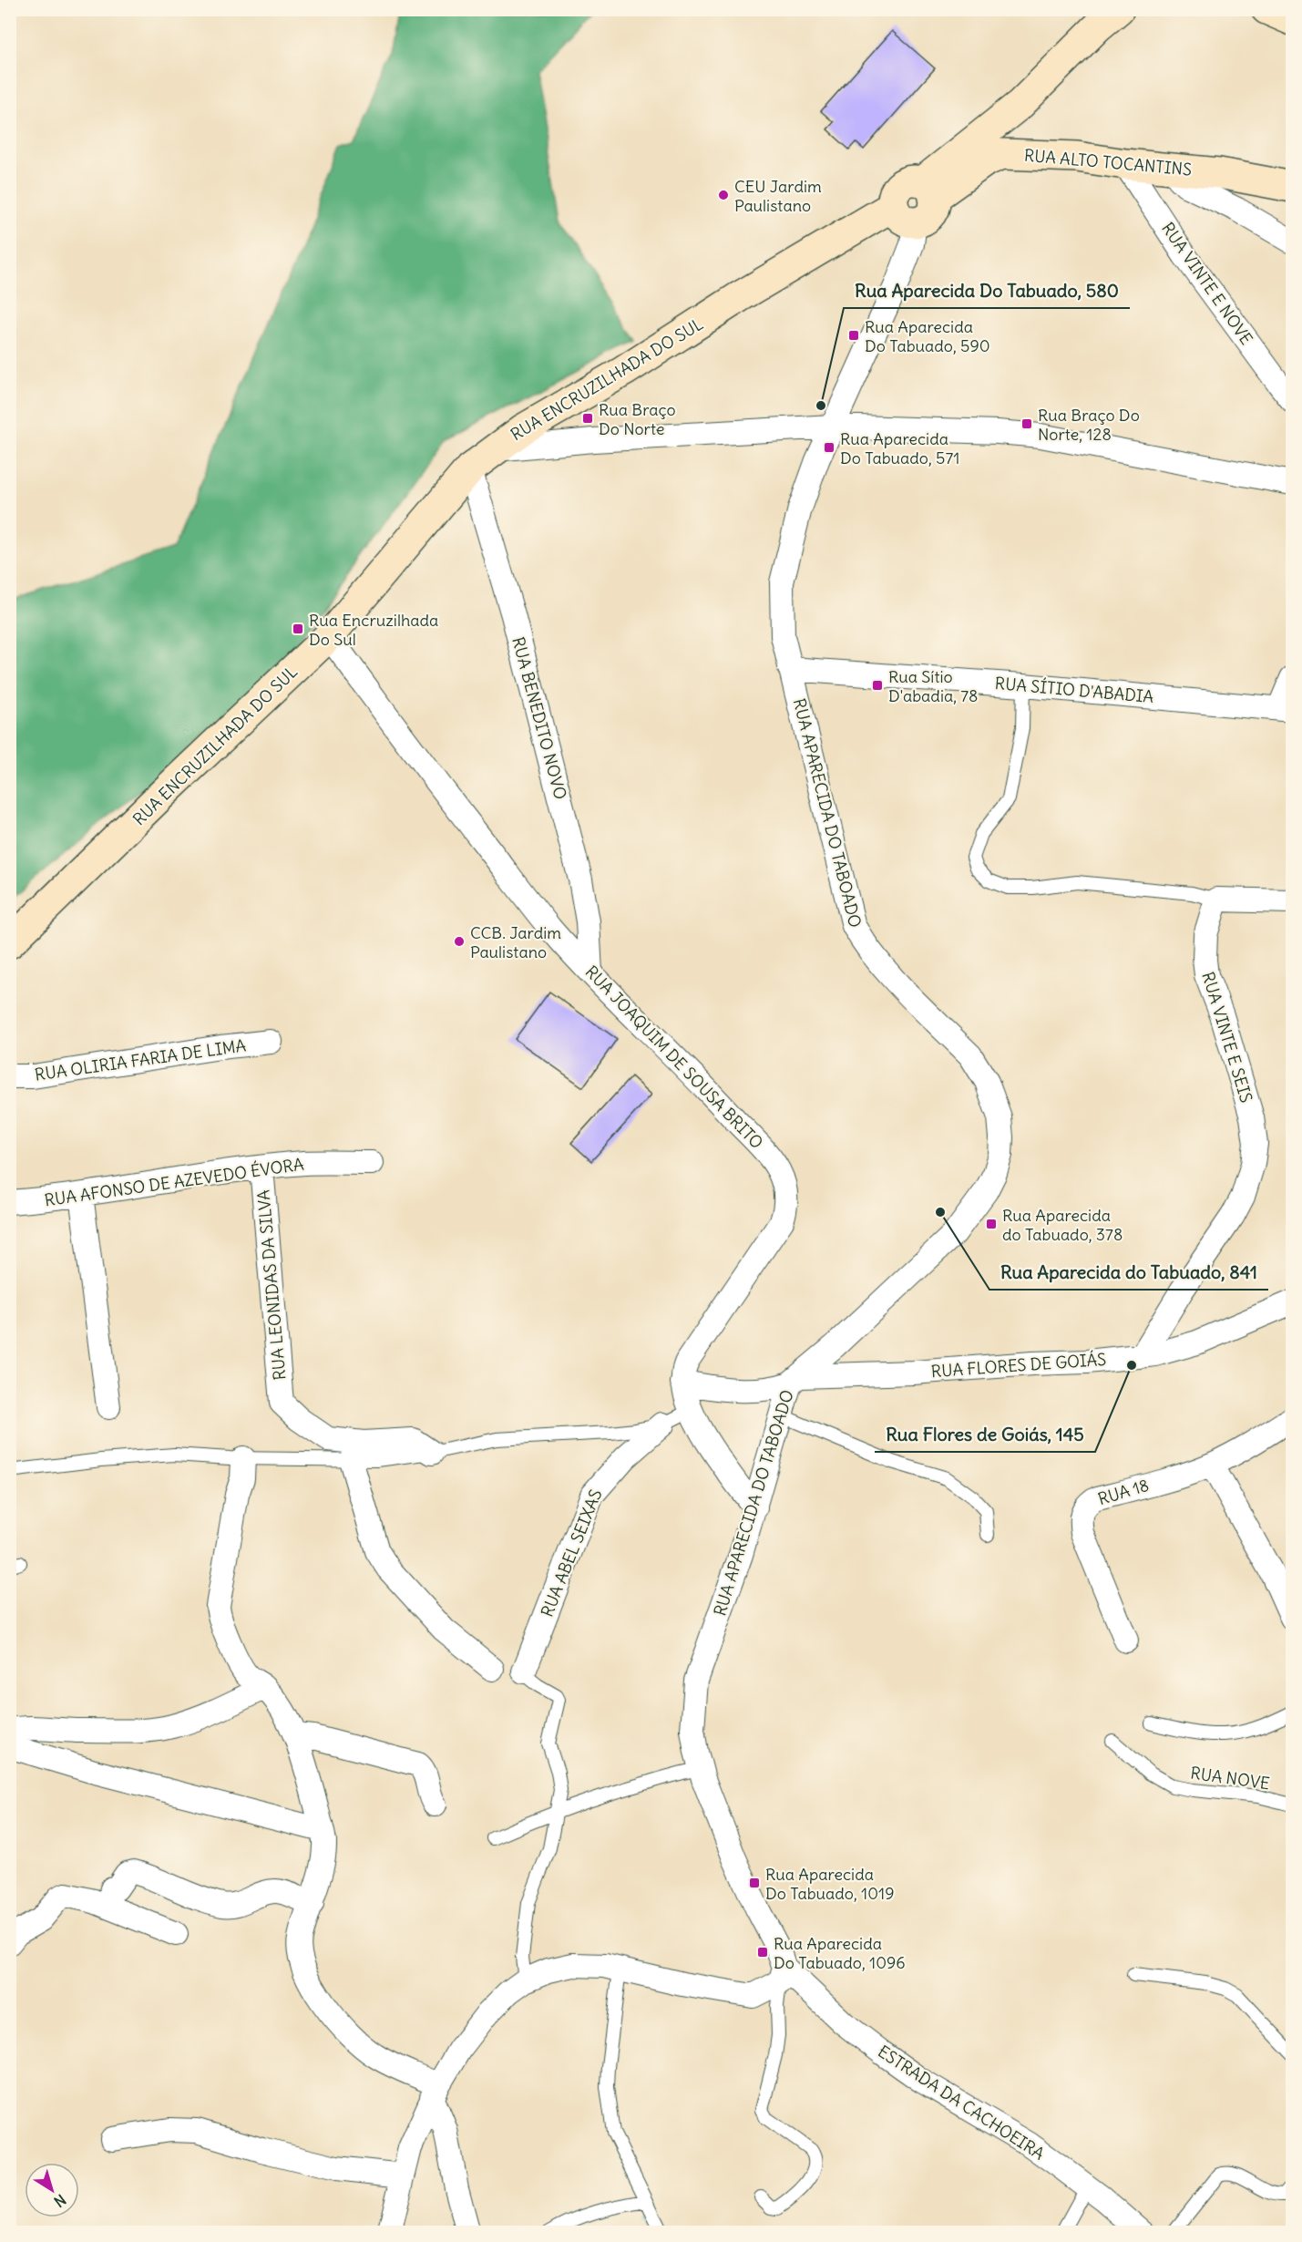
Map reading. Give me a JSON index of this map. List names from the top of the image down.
{
  "streets": {
    "street": [
      "RUA ALTO TOCANTINS",
      "RUA VINTE E NOVE",
      "RUA ENCRUZILHADA DO SUL",
      "RUA SÍTIO D'ABADIA",
      "RUA BENEDITO NOVO",
      "RUA APARECIDA DO TABOADO",
      "RUA VINTE E SEIS",
      "RUA JOAQUIM DE SOUSA BRITO",
      "RUA OLIRIA FARIA DE LIMA",
      "RUA AFONSO DE AZEVEDO ÉVORA",
      "RUA LEONIDAS DA SILVA",
      "RUA FLORES DE GOIÁS",
      "RUA 18",
      "RUA ABEL SEIXAS",
      "ESTRADA DA CACHOEIRA"
    ],
    "lane": ["RUA NOVE"]
  },
  "crossings": [
    ["RUA ALTO TOCANTINS", "RUA VINTE E NOVE"],
    ["RUA ENCRUZILHADA DO SUL", "RUA BENEDITO NOVO"],
    ["RUA ENCRUZILHADA DO SUL", "RUA APARECIDA DO TABOADO"],
    ["RUA ENCRUZILHADA DO SUL", "RUA JOAQUIM DE SOUSA BRITO"],
    ["RUA SÍTIO D'ABADIA", "RUA APARECIDA DO TABOADO"],
    ["RUA BENEDITO NOVO", "RUA JOAQUIM DE SOUSA BRITO"],
    ["RUA APARECIDA DO TABOADO", "RUA FLORES DE GOIÁS"],
    ["RUA APARECIDA DO TABOADO", "ESTRADA DA CACHOEIRA"],
    ["RUA VINTE E SEIS", "RUA FLORES DE GOIÁS"],
    ["RUA JOAQUIM DE SOUSA BRITO", "RUA FLORES DE GOIÁS"],
    ["RUA AFONSO DE AZEVEDO ÉVORA", "RUA LEONIDAS DA SILVA"]
  ],
  "places": {
    "other": [
      "CEU Jardim Paulistano",
      "Rua Aparecida Do Tabuado, 580",
      "CCB. Jardim Paulistano",
      "Rua Aparecida do Tabuado, 841",
      "Rua Flores de Goiás, 145"
    ],
    "transit": [
      "Rua Aparecida Do Tabuado, 590",
      "Rua Braço Do Norte",
      "Rua Braço Do Norte, 128",
      "Rua Aparecida Do Tabuado, 571",
      "Rua Encruzilhada Do Sul",
      "Rua Sítio D'abadia, 78",
      "Rua Aparecida do Tabuado, 378",
      "Rua Aparecida Do Tabuado, 1019",
      "Rua Aparecida Do Tabuado, 1096"
    ]
  },
  "north": "bottom right"
}
